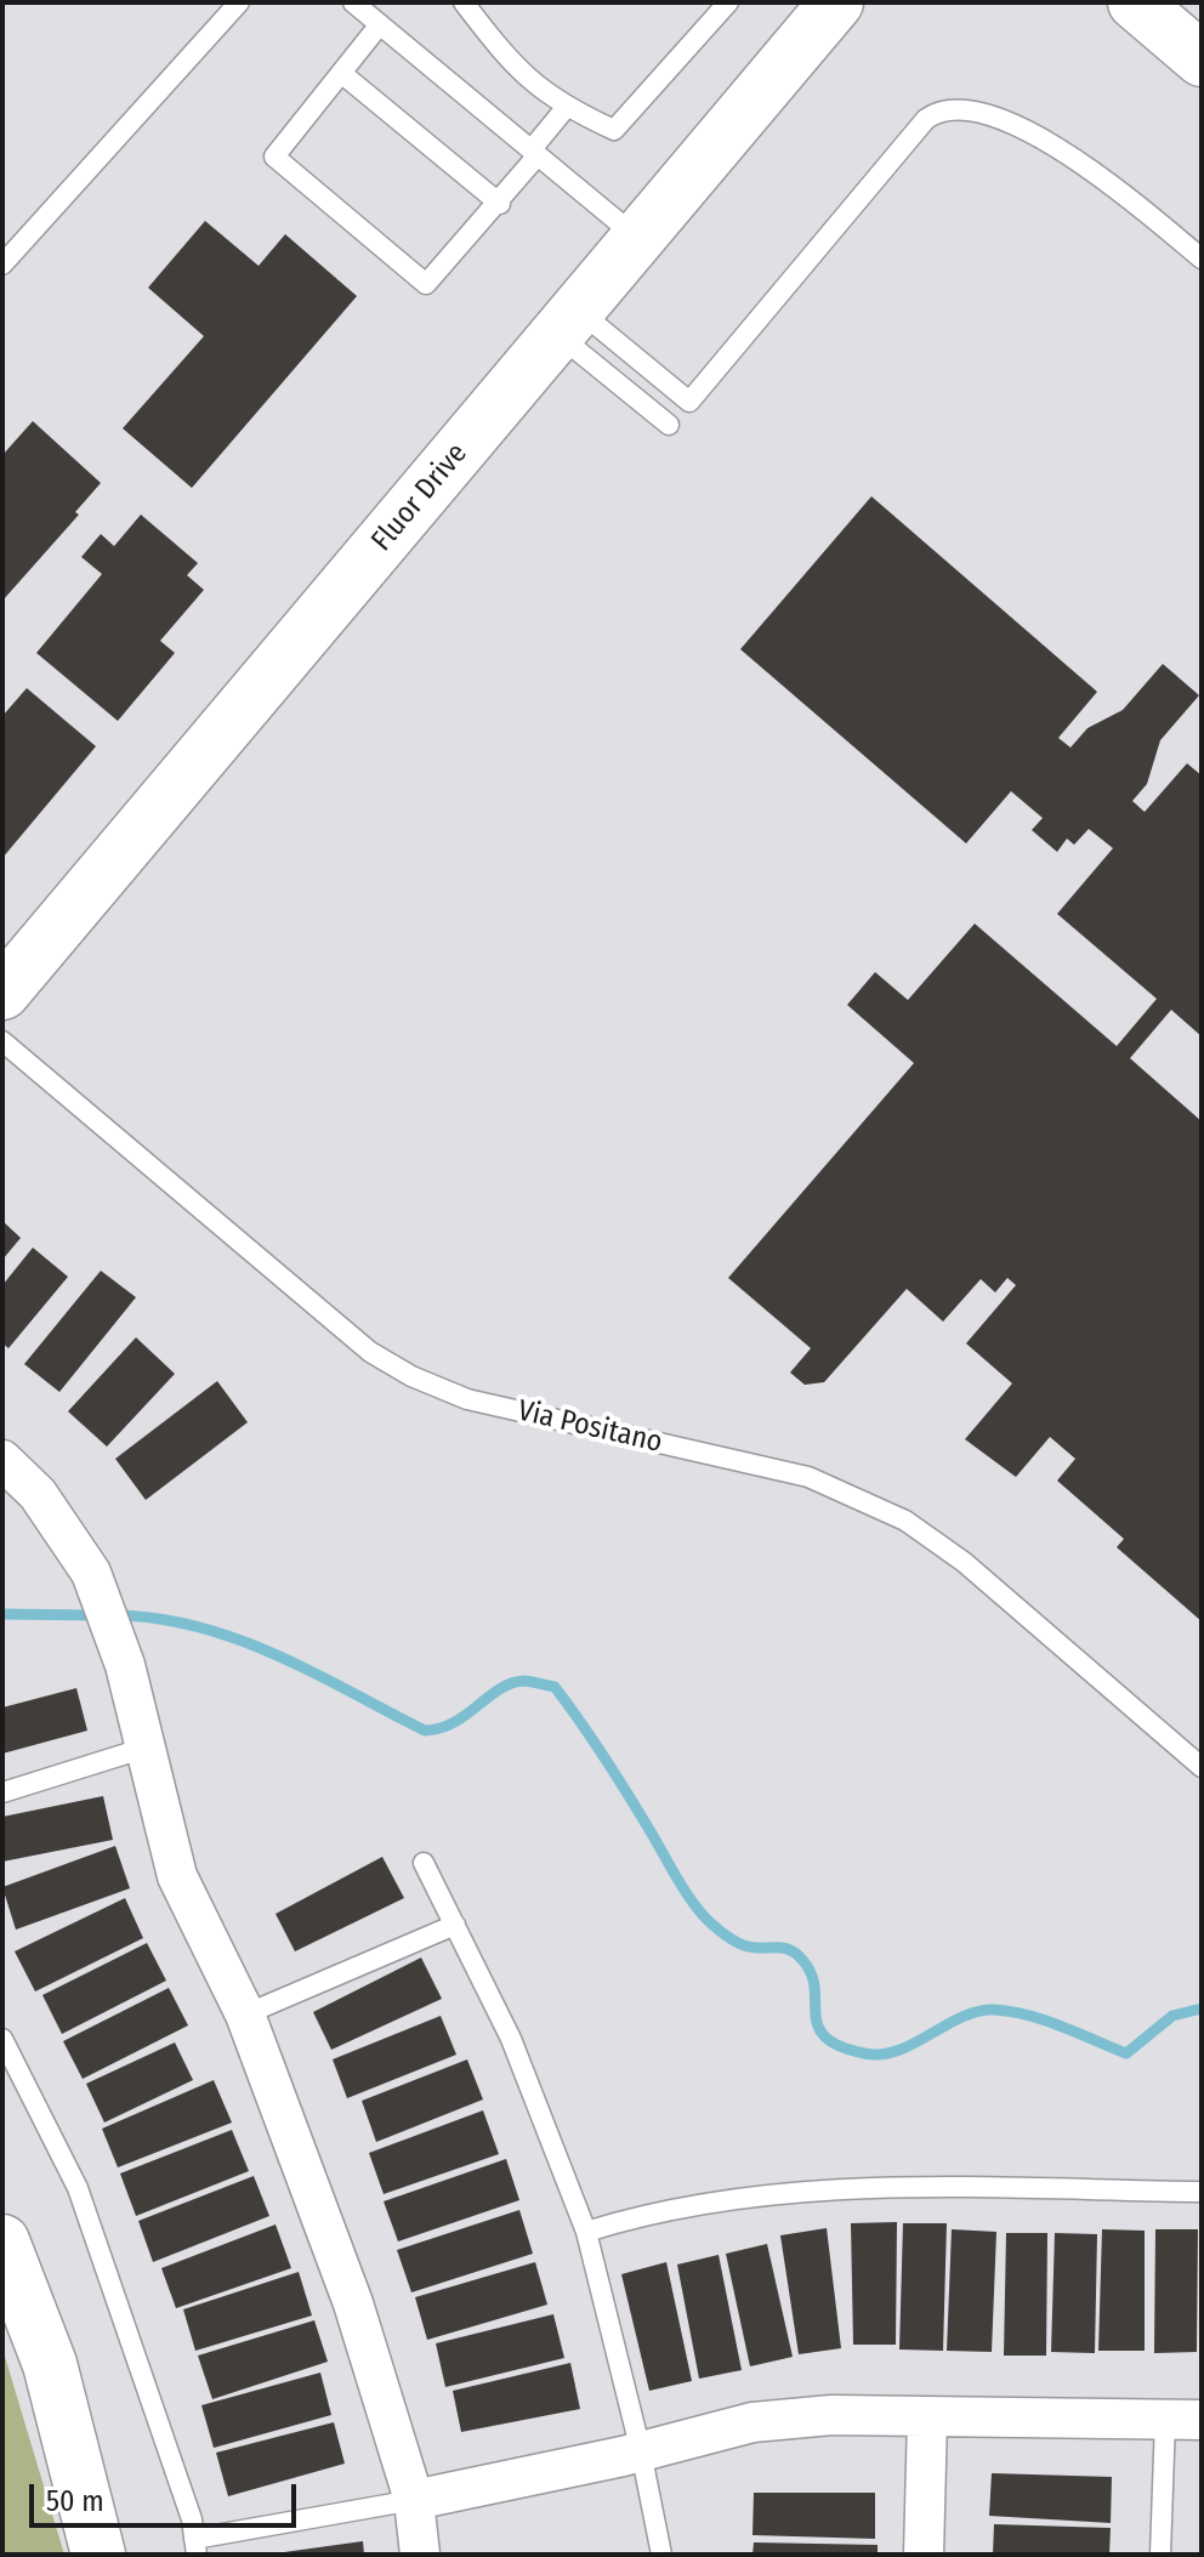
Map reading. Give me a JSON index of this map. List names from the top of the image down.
{
  "streets": {
    "street": ["Fluor Drive"],
    "lane": ["Via Positano"]
  },
  "scale_bar": "50 m"
}
